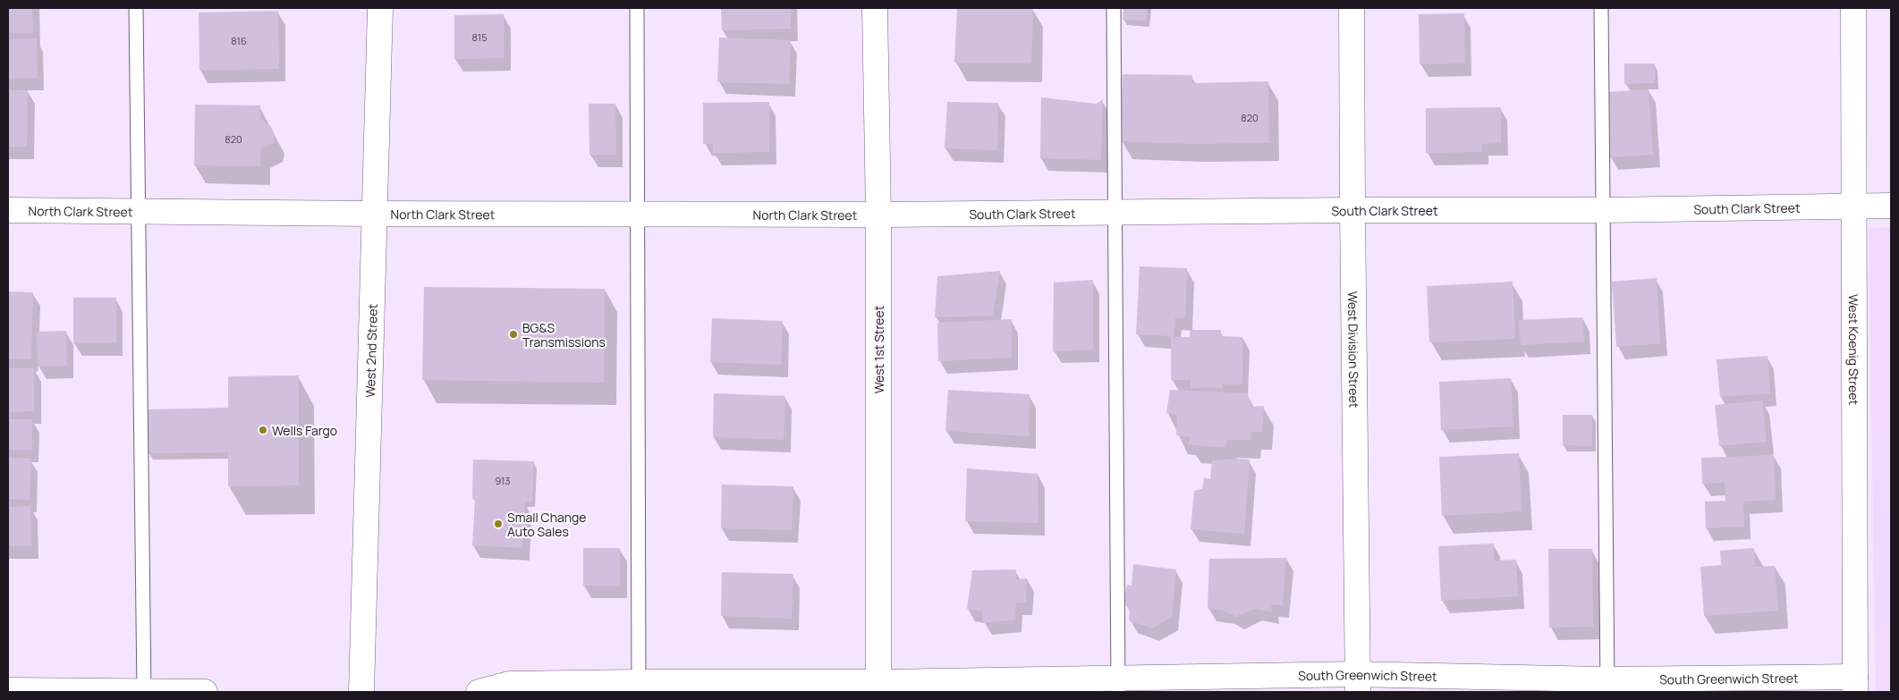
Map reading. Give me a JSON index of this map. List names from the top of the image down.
{
  "streets": {
    "main road": [
      "South Clark Street",
      "North Clark Street",
      "West 2nd Street",
      "West 1st Street",
      "West Koenig Street",
      "West Division Street",
      "South Greenwich Street"
    ]
  },
  "crossings": [
    ["South Clark Street", "North Clark Street"],
    ["South Clark Street", "West 1st Street"],
    ["South Clark Street", "West Koenig Street"],
    ["South Clark Street", "West Division Street"],
    ["North Clark Street", "West 2nd Street"],
    ["North Clark Street", "West 1st Street"],
    ["West 1st Street", "South Greenwich Street"],
    ["West Koenig Street", "South Greenwich Street"],
    ["West Division Street", "South Greenwich Street"]
  ],
  "places": ["BG&S Transmissions", "Wells Fargo", "Small Change Auto Sales"],
  "house_numbers": [
    "815",
    "816",
    "820",
    "820",
    "913"
  ]
}
